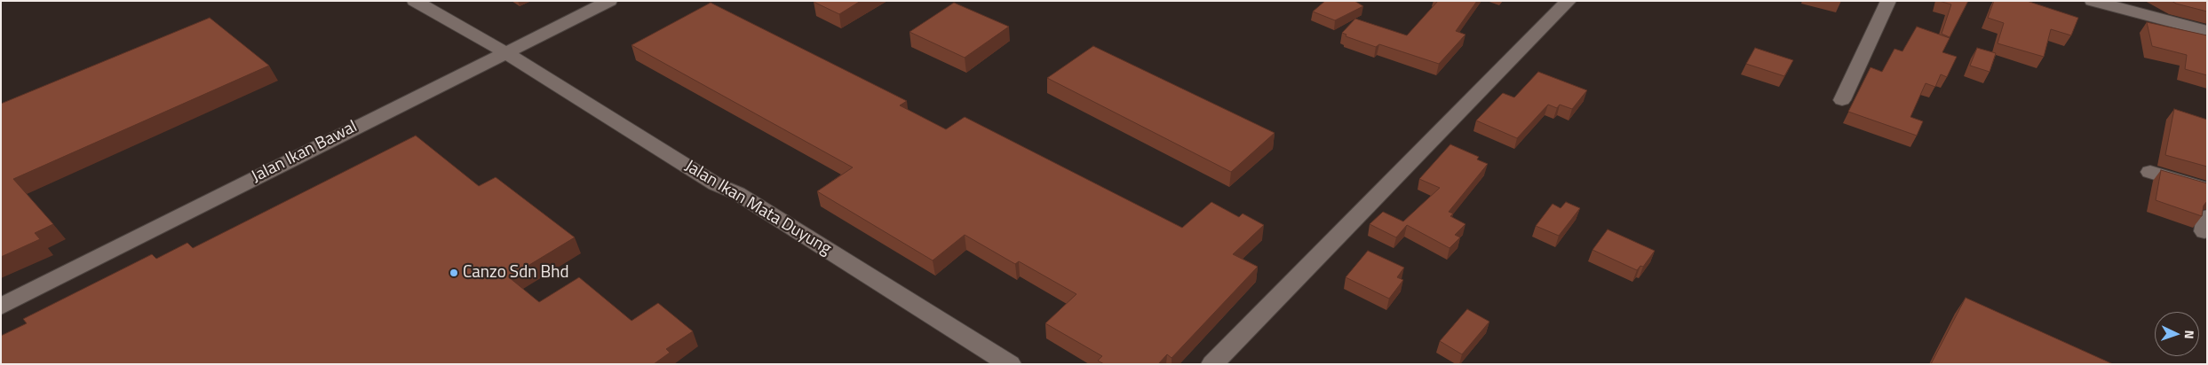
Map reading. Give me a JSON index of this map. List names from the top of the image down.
{
  "streets": {
    "street": ["Jalan Ikan Bawal", "Jalan Ikan Mata Duyung"]
  },
  "crossings": [
    ["Jalan Ikan Bawal", "Jalan Ikan Mata Duyung"]
  ],
  "places": ["Canzo Sdn Bhd"],
  "north": "right"
}
